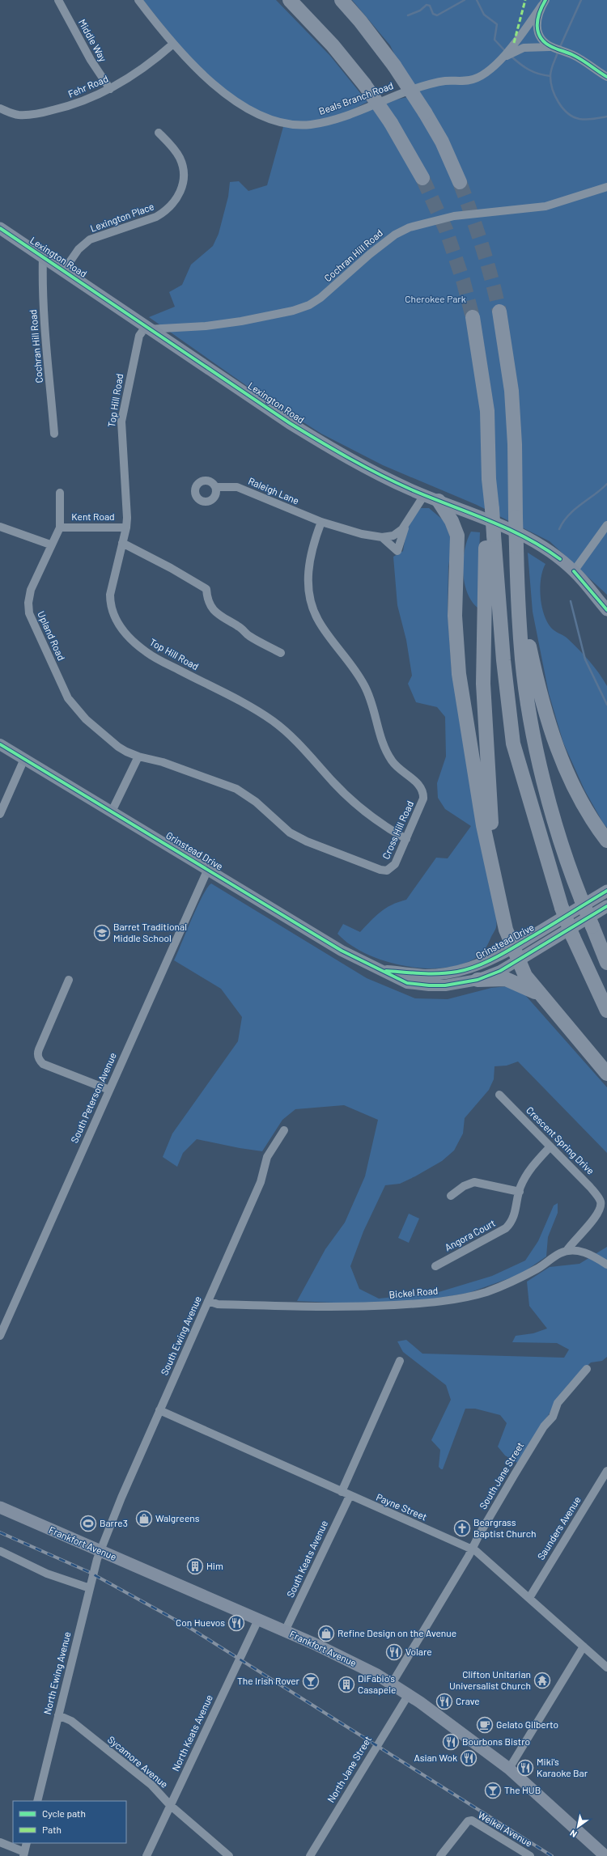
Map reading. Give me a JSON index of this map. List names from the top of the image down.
{
  "streets": {
    "main road": ["Lexington Road", "Grinstead Drive", "Frankfort Avenue"],
    "street": [
      "Middle Way",
      "Fehr Road",
      "Beals Branch Road",
      "Lexington Place",
      "Cochran Hill Road",
      "Top Hill Road",
      "Raleigh Lane",
      "Kent Road",
      "Upland Road",
      "Cross Hill Road",
      "South Peterson Avenue",
      "Crescent Spring Drive",
      "Angora Court",
      "Bickel Road",
      "South Ewing Avenue",
      "South Jane Street",
      "Payne Street",
      "Saunders Avenue",
      "South Keats Avenue",
      "North Ewing Avenue",
      "North Keats Avenue",
      "Sycamore Avenue",
      "North Jane Street",
      "Weikel Avenue"
    ]
  },
  "crossings": [
    ["Middle Way", "Fehr Road"],
    ["Fehr Road", "Beals Branch Road"],
    ["Lexington Place", "Lexington Road"],
    ["Cochran Hill Road", "Lexington Road"],
    ["Cochran Hill Road", "Top Hill Road"],
    ["Lexington Road", "Top Hill Road"],
    ["Top Hill Road", "Kent Road"],
    ["Top Hill Road", "Cross Hill Road"],
    ["Raleigh Lane", "Cross Hill Road"],
    ["Upland Road", "Cross Hill Road"],
    ["Grinstead Drive", "South Peterson Avenue"],
    ["Crescent Spring Drive", "Bickel Road"],
    ["Bickel Road", "South Ewing Avenue"],
    ["South Ewing Avenue", "Payne Street"],
    ["South Ewing Avenue", "Frankfort Avenue"],
    ["South Ewing Avenue", "North Ewing Avenue"],
    ["South Jane Street", "Payne Street"],
    ["South Jane Street", "Frankfort Avenue"],
    ["Payne Street", "Saunders Avenue"],
    ["Payne Street", "South Keats Avenue"],
    ["Frankfort Avenue", "South Keats Avenue"],
    ["Frankfort Avenue", "North Ewing Avenue"],
    ["Frankfort Avenue", "North Keats Avenue"],
    ["Frankfort Avenue", "North Jane Street"],
    ["North Ewing Avenue", "Sycamore Avenue"],
    ["North Keats Avenue", "Sycamore Avenue"]
  ],
  "parks": ["Cherokee Park"],
  "places": {
    "school or university": ["Barret Traditional Middle School"],
    "shop": ["Walgreens", "Refine Design on the Avenue"],
    "sports": ["Barre3"],
    "church": ["Beargrass Baptist Church"],
    "building": ["Him", "DiFabio's Casapele"],
    "restaurant": [
      "Con Huevos",
      "Volare",
      "Crave",
      "Bourbons Bistro",
      "Asian Wok",
      "Miki's Karaoke Bar"
    ],
    "temple": ["Clifton Unitarian Universalist Church"],
    "bar": ["The Irish Rover", "The HUB"],
    "cafe": ["Gelato Gilberto"]
  },
  "legend": ["Cycle path", "Path"],
  "north": "bottom left"
}
